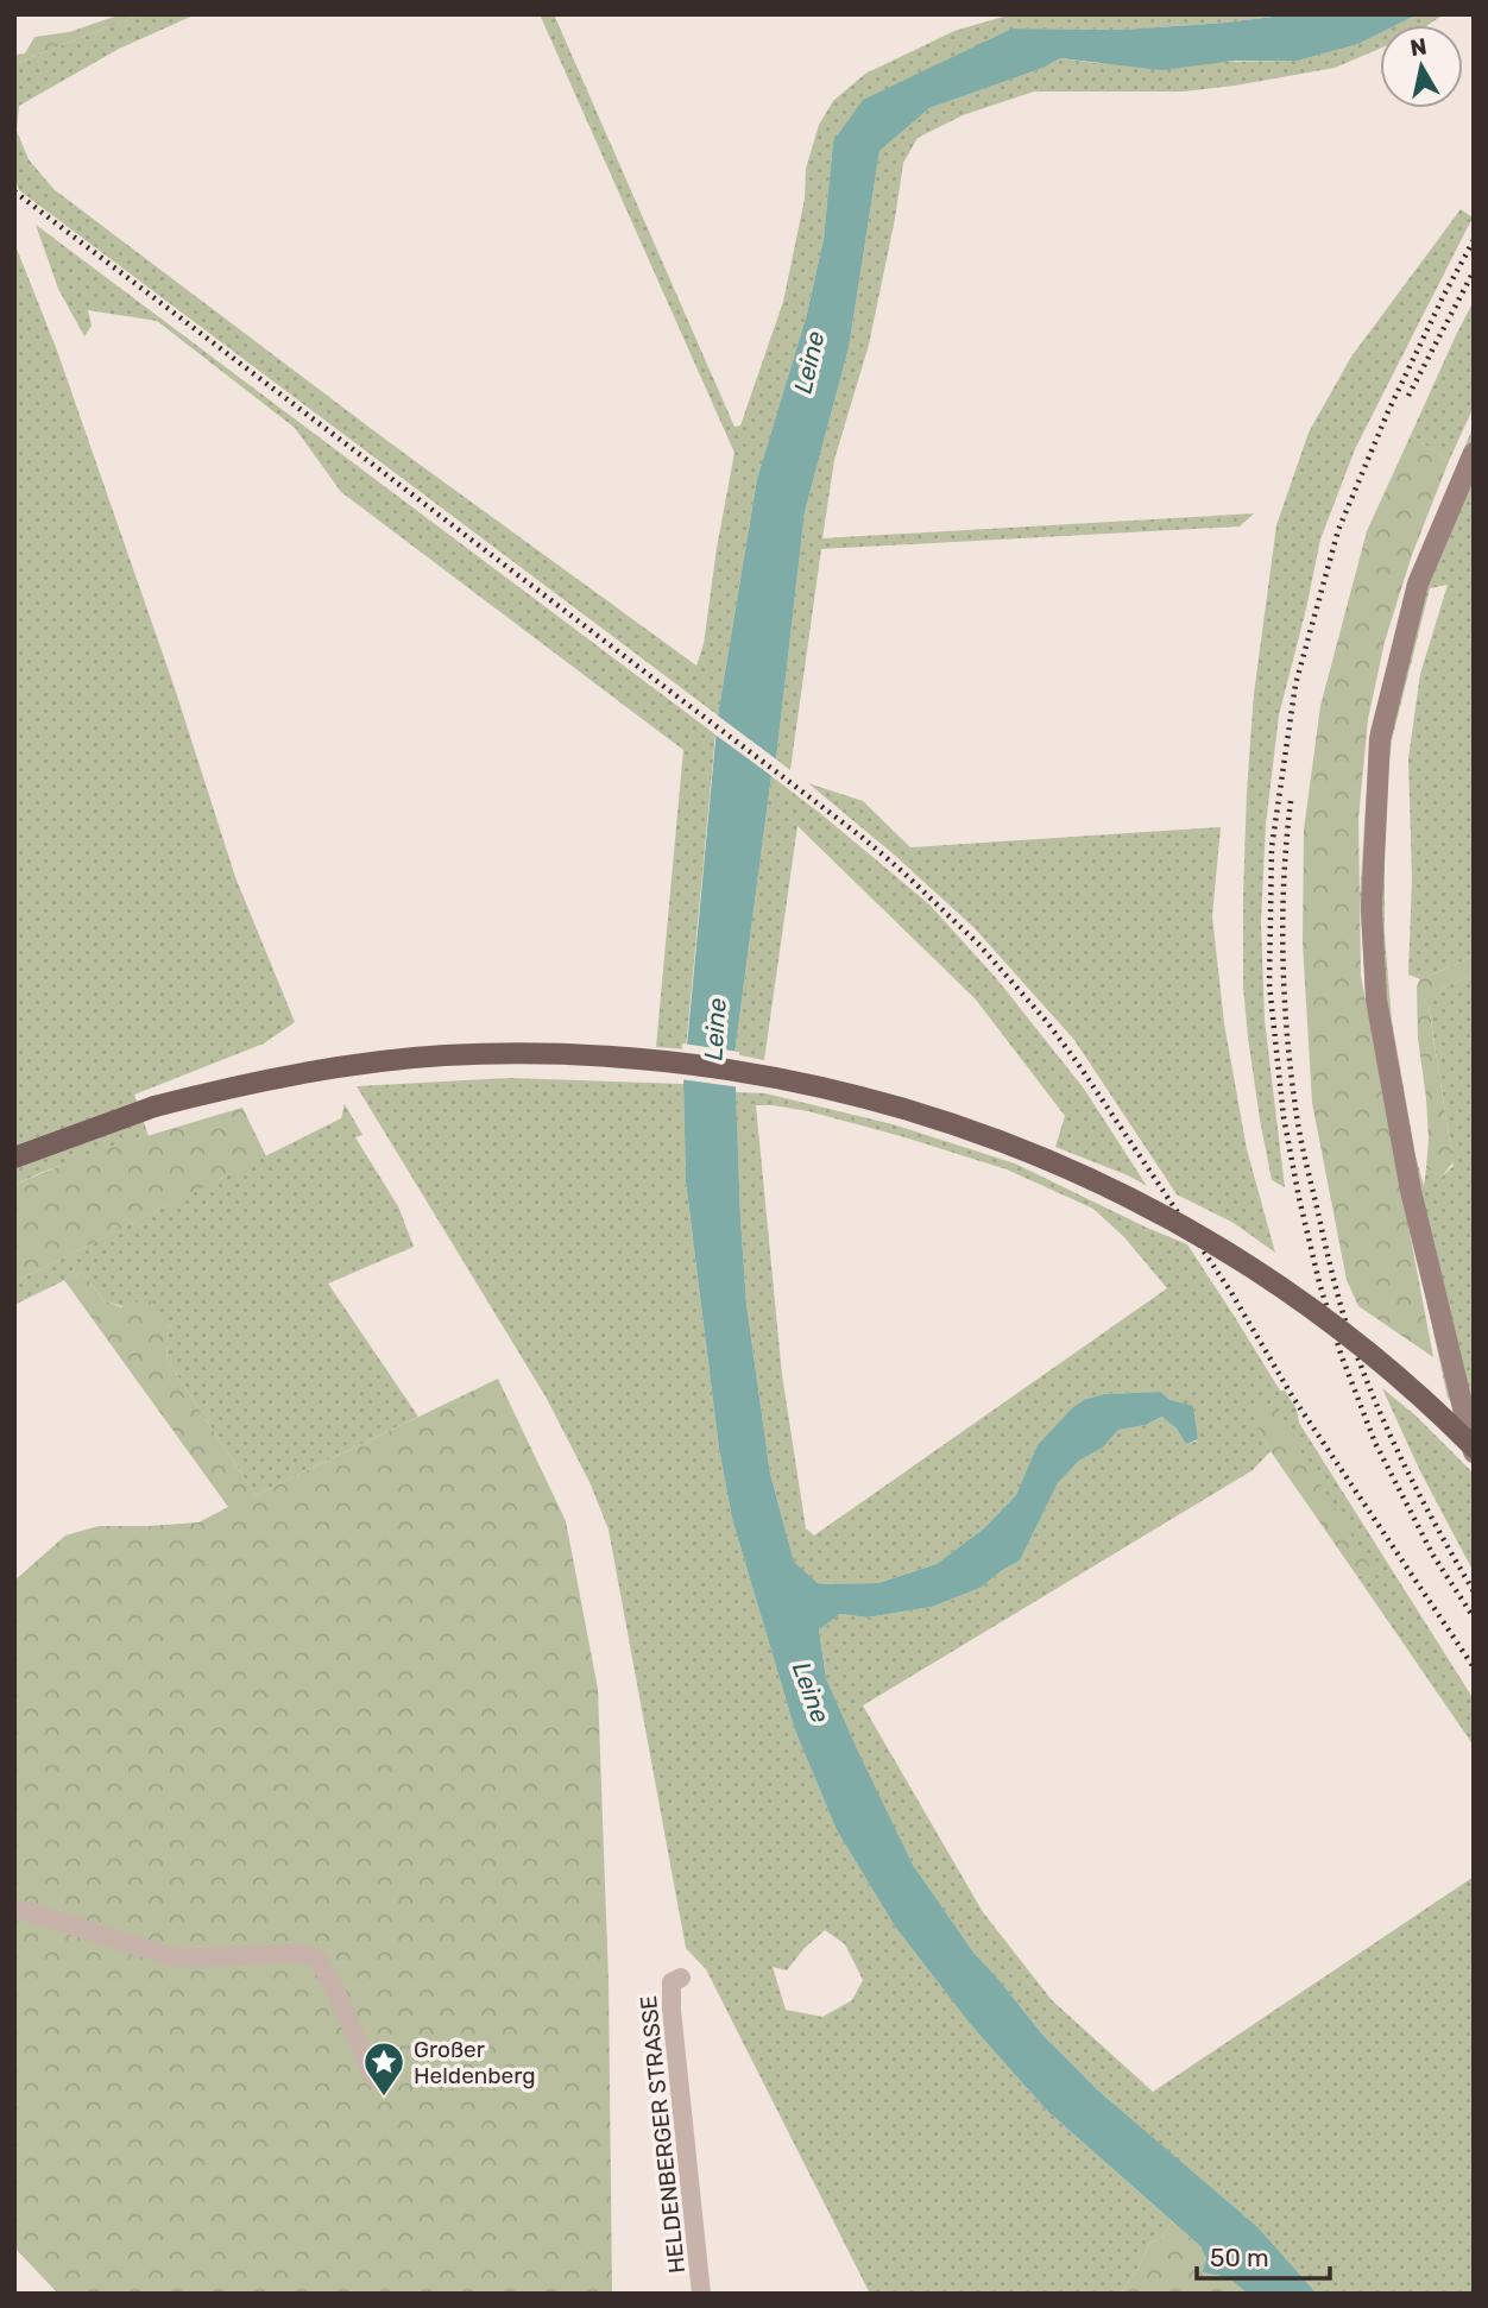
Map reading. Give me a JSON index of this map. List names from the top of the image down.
{
  "streets": {
    "street": ["HELDENBERGER STRASSE"]
  },
  "water": ["Leine"],
  "places": {
    "place": ["Großer Heldenberg"]
  },
  "scale_bar": "50 m",
  "north": "top"
}
